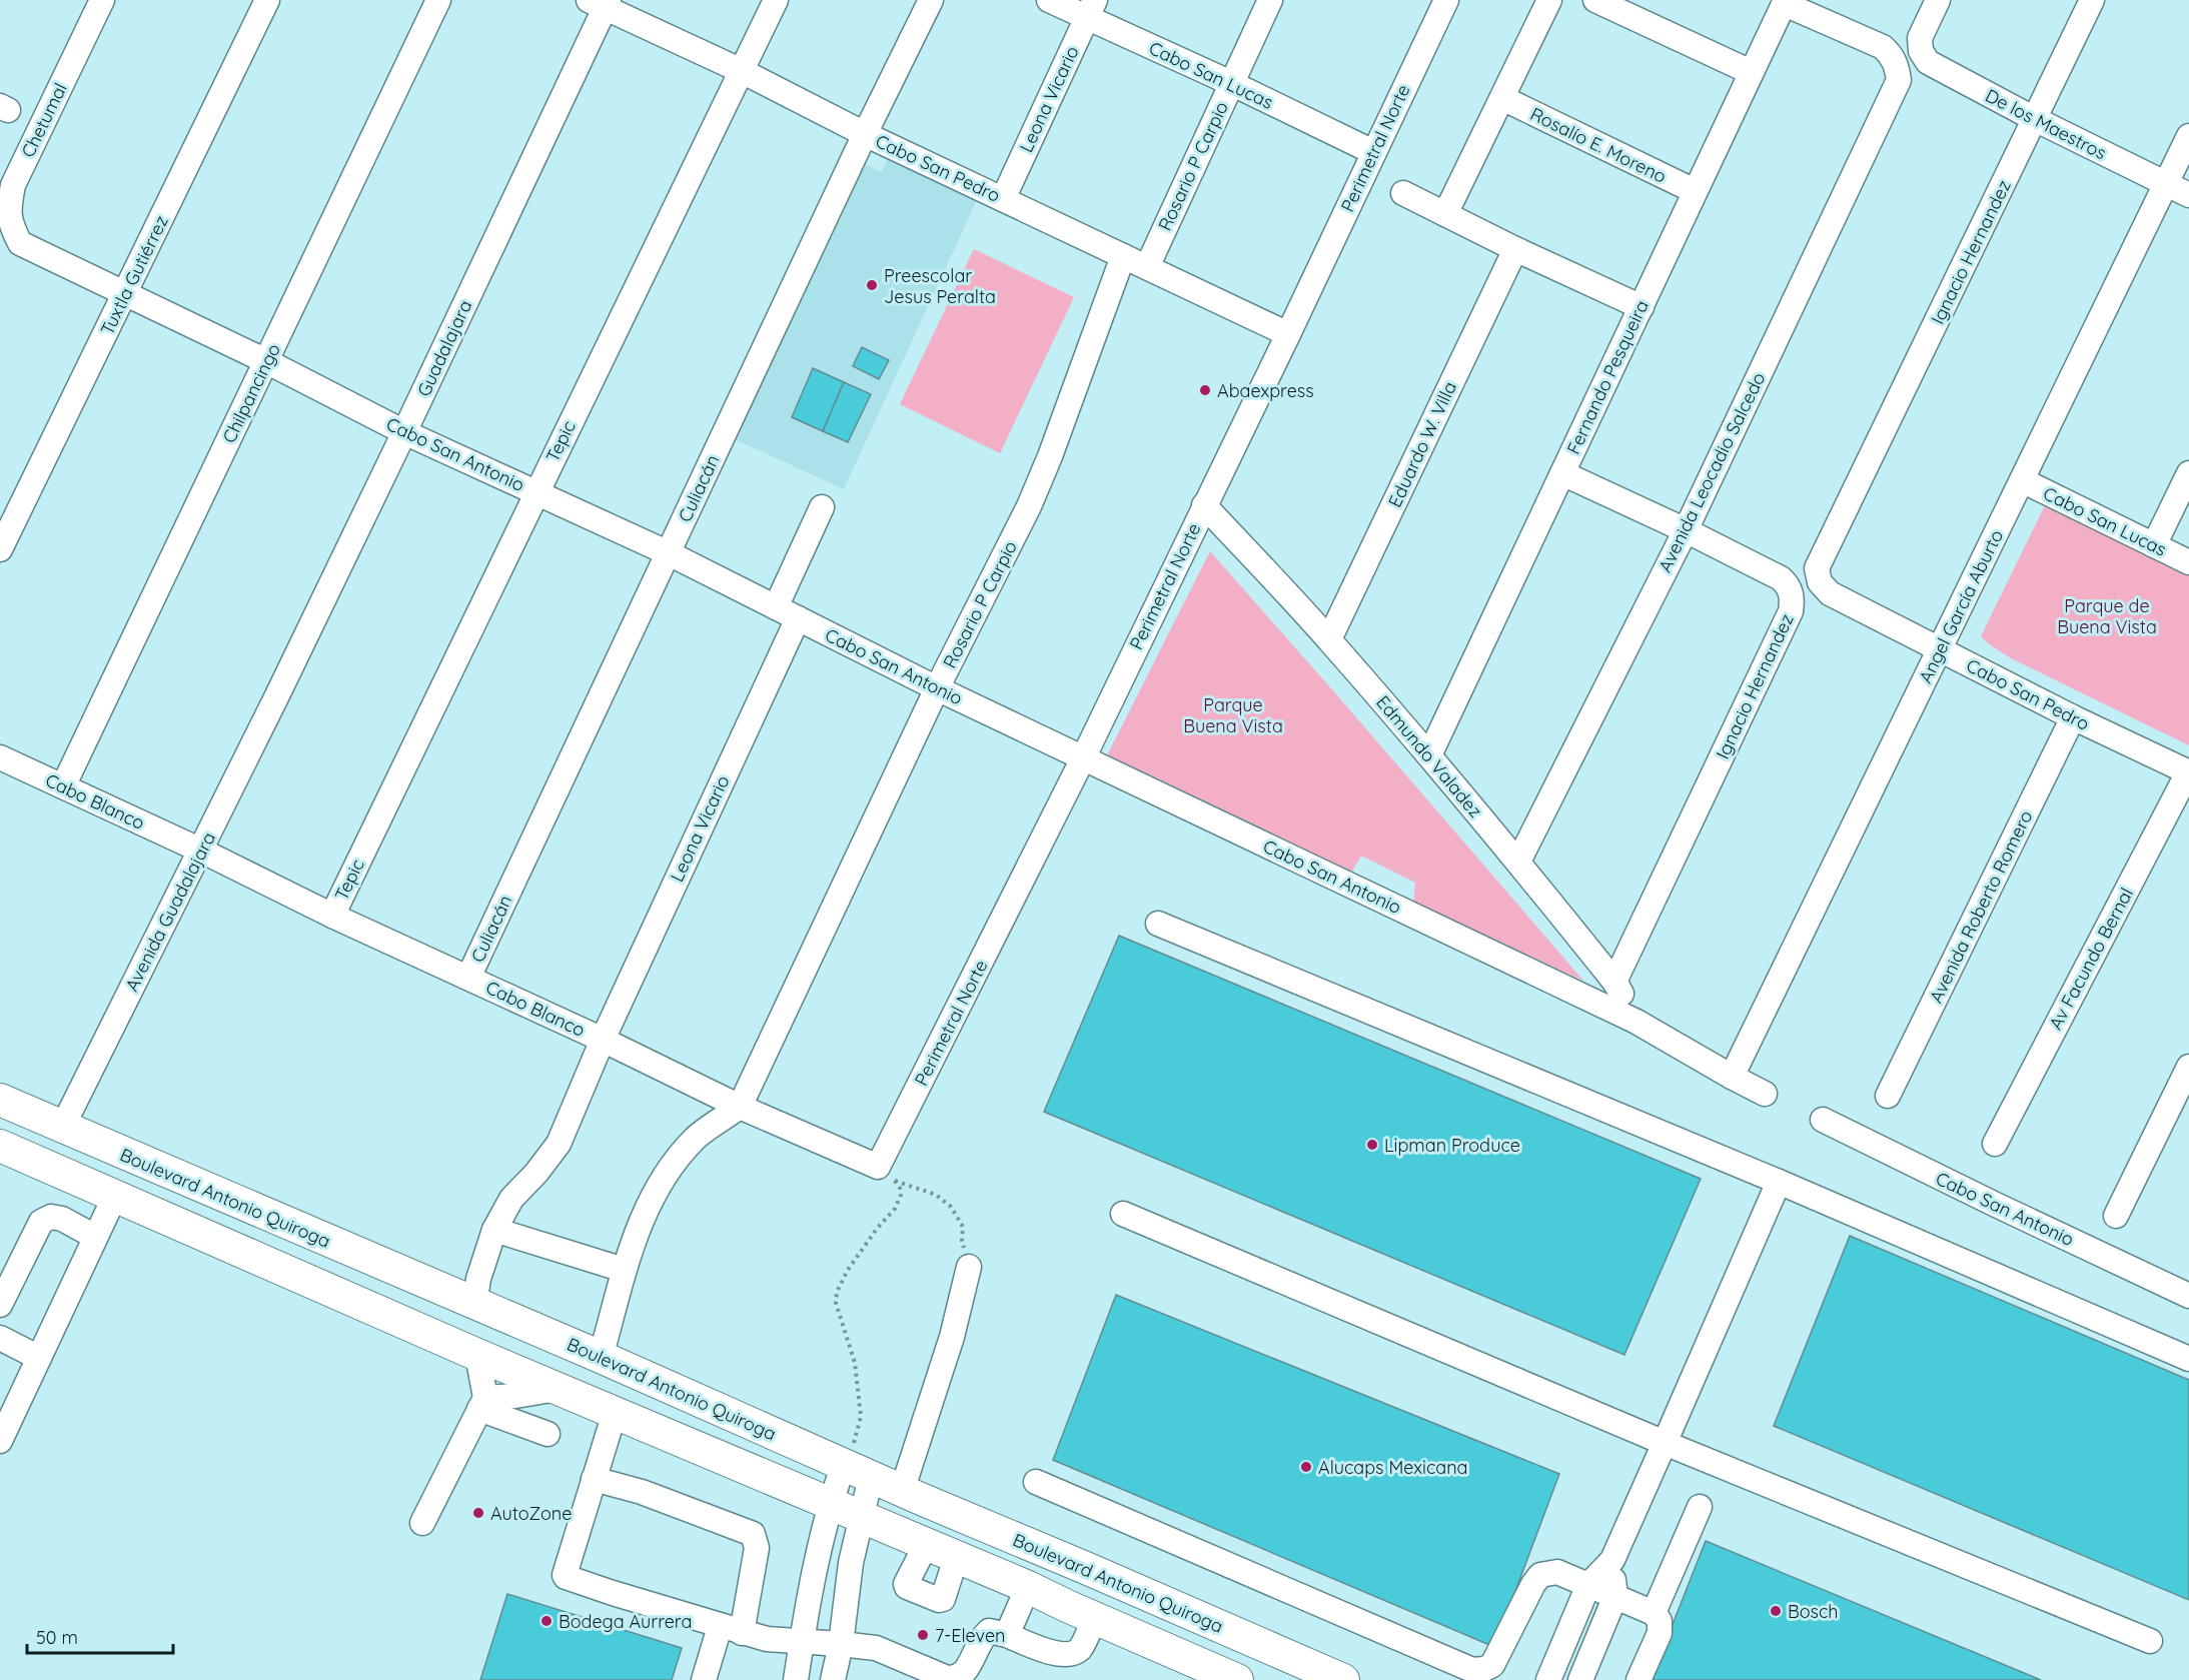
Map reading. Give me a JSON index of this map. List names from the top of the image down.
{
  "streets": {
    "main road": ["Boulevard Antonio Quiroga"],
    "street": [
      "Cabo San Lucas",
      "Leona Vicario",
      "Chetumal",
      "De los Maestros",
      "Rosalío E. Moreno",
      "Perimetral Norte",
      "Rosario P Carpio",
      "Cabo San Pedro",
      "Ignacio Hernandez",
      "Tuxtla Gutiérrez",
      "Guadalajara",
      "Fernando Pesqueira",
      "Chilpancingo",
      "Tepic",
      "Eduardo W. Villa",
      "Cabo San Antonio",
      "Avenida Leocadio Salcedo",
      "Culiacán",
      "Angel García Aburto",
      "Edmundo Valadez",
      "Cabo Blanco",
      "Avenida Roberto Romero",
      "Avenida Guadalajara",
      "Av Facundo Bernal"
    ]
  },
  "crossings": [
    ["Cabo San Lucas", "Leona Vicario"],
    ["Cabo San Lucas", "Perimetral Norte"],
    ["Cabo San Lucas", "Rosario P Carpio"],
    ["Cabo San Lucas", "Angel García Aburto"],
    ["Leona Vicario", "Cabo San Pedro"],
    ["Leona Vicario", "Cabo San Antonio"],
    ["Leona Vicario", "Cabo Blanco"],
    ["Leona Vicario", "Boulevard Antonio Quiroga"],
    ["Chetumal", "Cabo San Antonio"],
    ["De los Maestros", "Ignacio Hernandez"],
    ["De los Maestros", "Angel García Aburto"],
    ["Rosalío E. Moreno", "Fernando Pesqueira"],
    ["Perimetral Norte", "Cabo San Pedro"],
    ["Perimetral Norte", "Cabo San Antonio"],
    ["Perimetral Norte", "Edmundo Valadez"],
    ["Perimetral Norte", "Cabo Blanco"],
    ["Rosario P Carpio", "Cabo San Pedro"],
    ["Rosario P Carpio", "Cabo San Antonio"],
    ["Rosario P Carpio", "Cabo Blanco"],
    ["Cabo San Pedro", "Ignacio Hernandez"],
    ["Cabo San Pedro", "Guadalajara"],
    ["Cabo San Pedro", "Tepic"],
    ["Cabo San Pedro", "Culiacán"],
    ["Cabo San Pedro", "Angel García Aburto"],
    ["Cabo San Pedro", "Avenida Roberto Romero"],
    ["Cabo San Pedro", "Av Facundo Bernal"],
    ["Ignacio Hernandez", "Fernando Pesqueira"],
    ["Ignacio Hernandez", "Avenida Leocadio Salcedo"],
    ["Ignacio Hernandez", "Edmundo Valadez"],
    ["Tuxtla Gutiérrez", "Cabo San Antonio"],
    ["Guadalajara", "Cabo San Antonio"],
    ["Guadalajara", "Avenida Guadalajara"],
    ["Fernando Pesqueira", "Avenida Leocadio Salcedo"],
    ["Fernando Pesqueira", "Edmundo Valadez"],
    ["Chilpancingo", "Cabo San Antonio"],
    ["Chilpancingo", "Cabo Blanco"],
    ["Tepic", "Cabo San Antonio"],
    ["Tepic", "Cabo Blanco"],
    ["Eduardo W. Villa", "Edmundo Valadez"],
    ["Cabo San Antonio", "Culiacán"],
    ["Cabo San Antonio", "Angel García Aburto"],
    ["Cabo San Antonio", "Edmundo Valadez"],
    ["Avenida Leocadio Salcedo", "Edmundo Valadez"],
    ["Culiacán", "Cabo Blanco"],
    ["Cabo Blanco", "Avenida Guadalajara"],
    ["Avenida Guadalajara", "Boulevard Antonio Quiroga"]
  ],
  "parks": ["Parque de Buena Vista", "Parque Buena Vista"],
  "places": [
    "Preescolar Jesus Peralta",
    "Abaexpress",
    "Lipman Produce",
    "Alucaps Mexicana",
    "AutoZone",
    "Bosch",
    "Bodega Aurrera",
    "7-Eleven"
  ],
  "scale_bar": "50 m"
}
